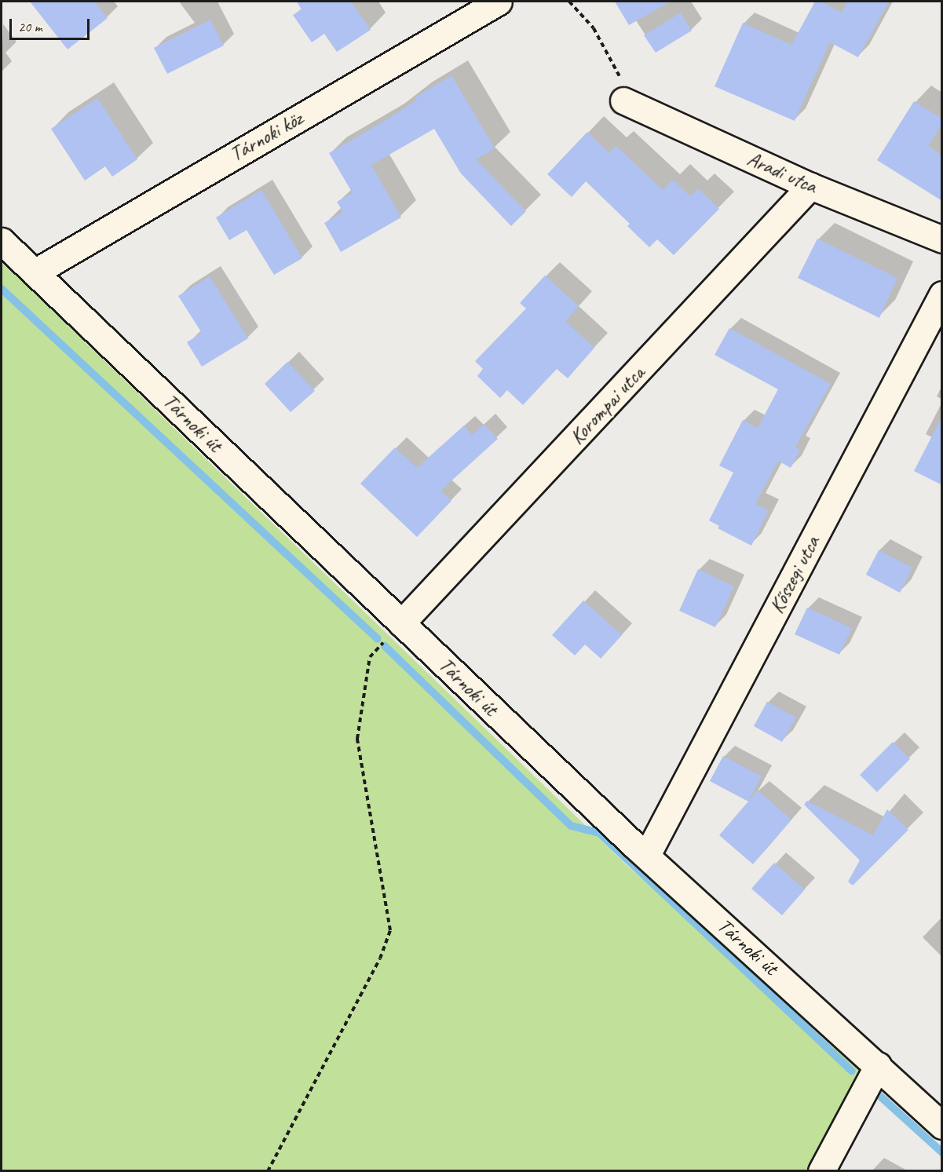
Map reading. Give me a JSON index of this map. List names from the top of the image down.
{
  "streets": {
    "street": [
      "Tárnoki köz",
      "Aradi utca",
      "Korompai utca",
      "Tárnoki út",
      "Kőszegi utca"
    ]
  },
  "crossings": [
    ["Tárnoki köz", "Tárnoki út"],
    ["Aradi utca", "Korompai utca"],
    ["Korompai utca", "Tárnoki út"],
    ["Tárnoki út", "Kőszegi utca"]
  ],
  "scale_bar": "20 m"
}
